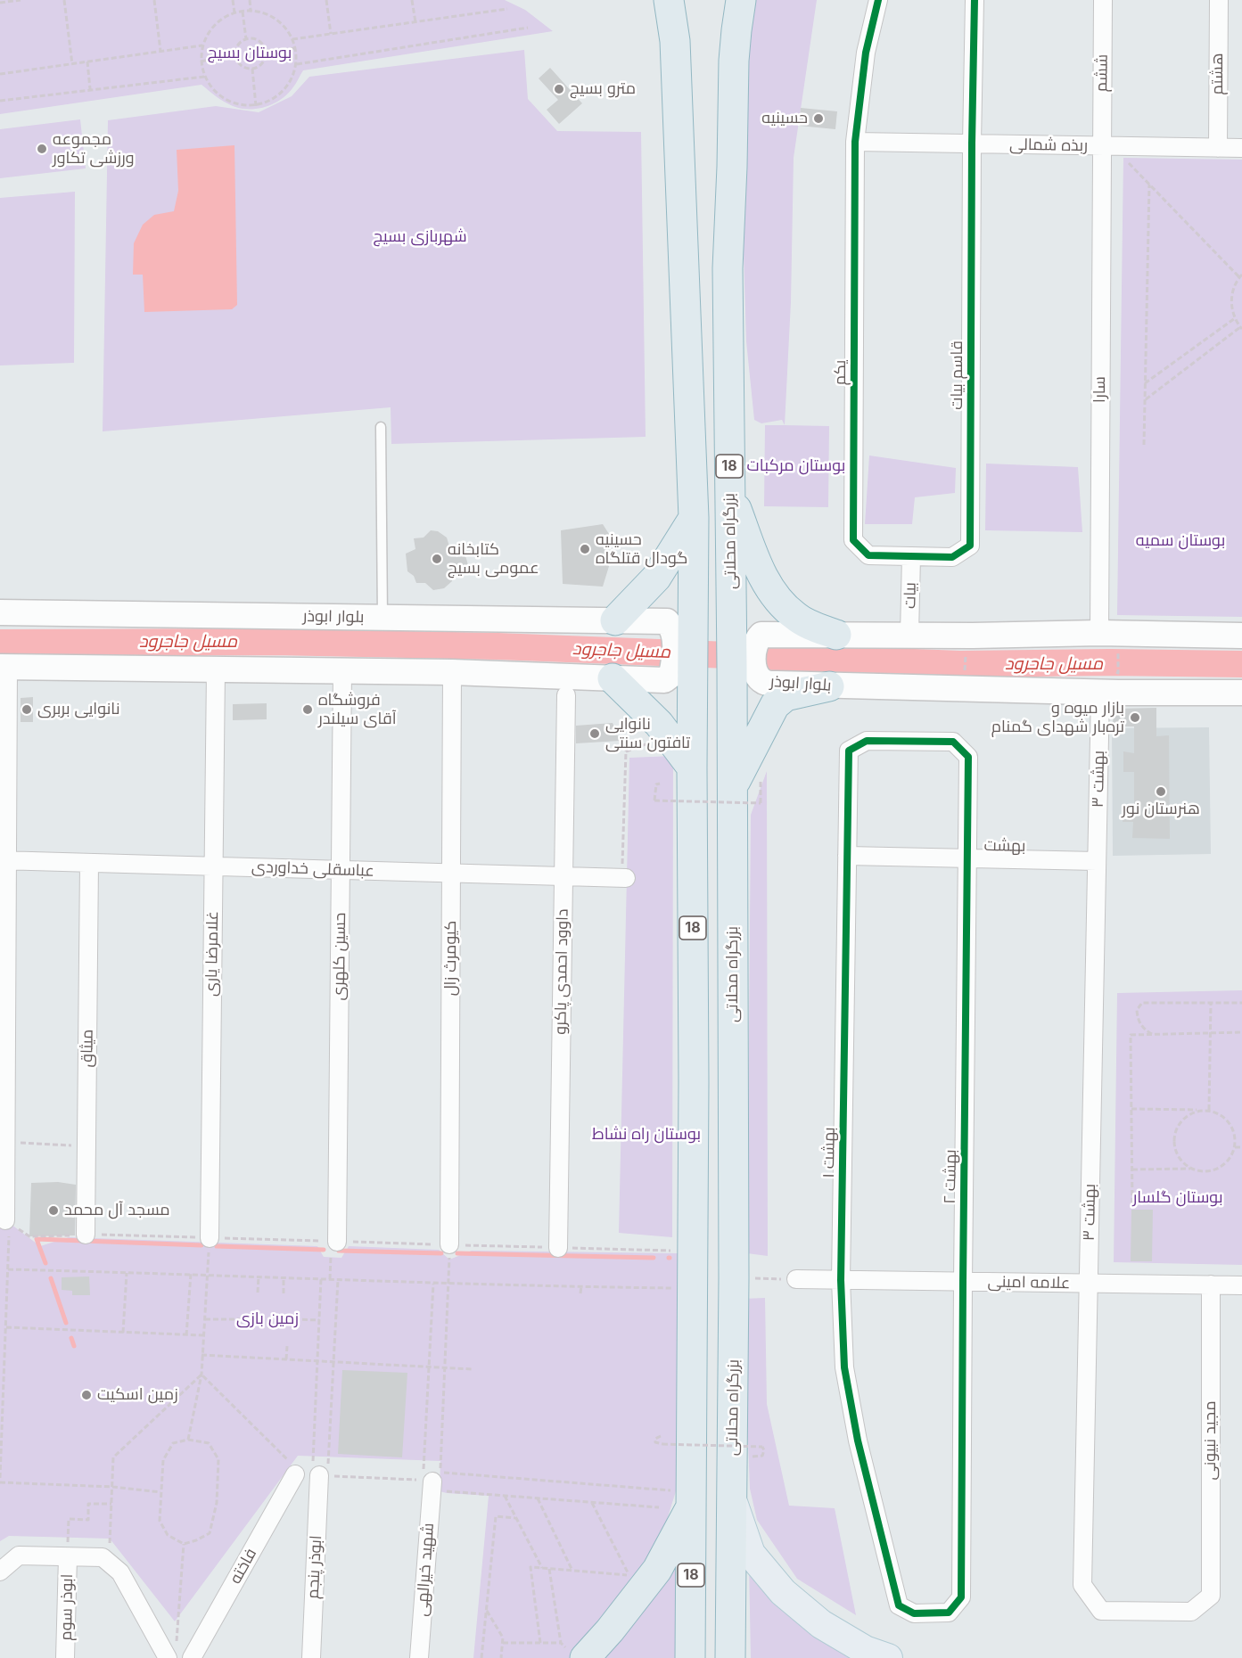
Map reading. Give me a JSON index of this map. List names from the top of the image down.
{
  "streets": {
    "highway": ["18", "بزرگراه محلاتی"],
    "main road": ["بلوار ابوذر"],
    "street": [
      "ششم",
      "هشتم",
      "ربذه شمالی",
      "یکم",
      "قاسم بیات",
      "سارا",
      "بیات",
      "بهشت ۳",
      "بهشت",
      "عباسقلی خداوردی",
      "غلامرضا یاری",
      "حسین کلهری",
      "کیومرث زال",
      "داوود احمدی پاکرو",
      "میثاق",
      "بهشت ۱",
      "بهشت ۲",
      "علامه امینی",
      "مجید نبیونی",
      "فاخته",
      "ابوذر پنجم",
      "شهید خیرالهی",
      "ابوذر سوم"
    ]
  },
  "crossings": [
    ["ششم", "ربذه شمالی"],
    ["ششم", "سارا"],
    ["هشتم", "ربذه شمالی"],
    ["ربذه شمالی", "یکم"],
    ["ربذه شمالی", "قاسم بیات"],
    ["ربذه شمالی", "سارا"],
    ["یکم", "قاسم بیات"],
    ["یکم", "بیات"],
    ["قاسم بیات", "بیات"],
    ["سارا", "بلوار ابوذر"],
    ["18", "بلوار ابوذر"],
    ["بیات", "بلوار ابوذر"],
    ["بلوار ابوذر", "بهشت ۳"],
    ["بهشت ۳", "بهشت"],
    ["بهشت ۳", "علامه امینی"],
    ["بهشت ۳", "مجید نبیونی"],
    ["بهشت", "بهشت ۱"],
    ["بهشت", "بهشت ۲"],
    ["عباسقلی خداوردی", "غلامرضا یاری"],
    ["عباسقلی خداوردی", "حسین کلهری"],
    ["عباسقلی خداوردی", "کیومرث زال"],
    ["عباسقلی خداوردی", "داوود احمدی پاکرو"],
    ["عباسقلی خداوردی", "میثاق"],
    ["بهشت ۱", "بهشت ۲"],
    ["بهشت ۱", "علامه امینی"],
    ["بهشت ۲", "علامه امینی"],
    ["علامه امینی", "مجید نبیونی"]
  ],
  "water": ["مسیل جاجرود"],
  "parks": [
    "بوستان بسیج",
    "شهربازی بسیج",
    "بوستان مرکبات",
    "بوستان سمیه",
    "بوستان راه نشاط",
    "بوستان گلسار",
    "زمین بازی"
  ],
  "places": [
    "مترو بسیج",
    "حسینیه",
    "مجموعه ورزشی تکاور",
    "حسینیه گودال قتلگاه",
    "کتابخانه عمومی بسیج",
    "نانوایی بربری",
    "فروشگاه آقای سیلندر",
    "بازار میوه و تره‌بار شهدای گمنام",
    "نانوایی تافتون سنتی",
    "هنرستان نور",
    "مسجد آل محمد",
    "زمین اسکیت"
  ]
}
